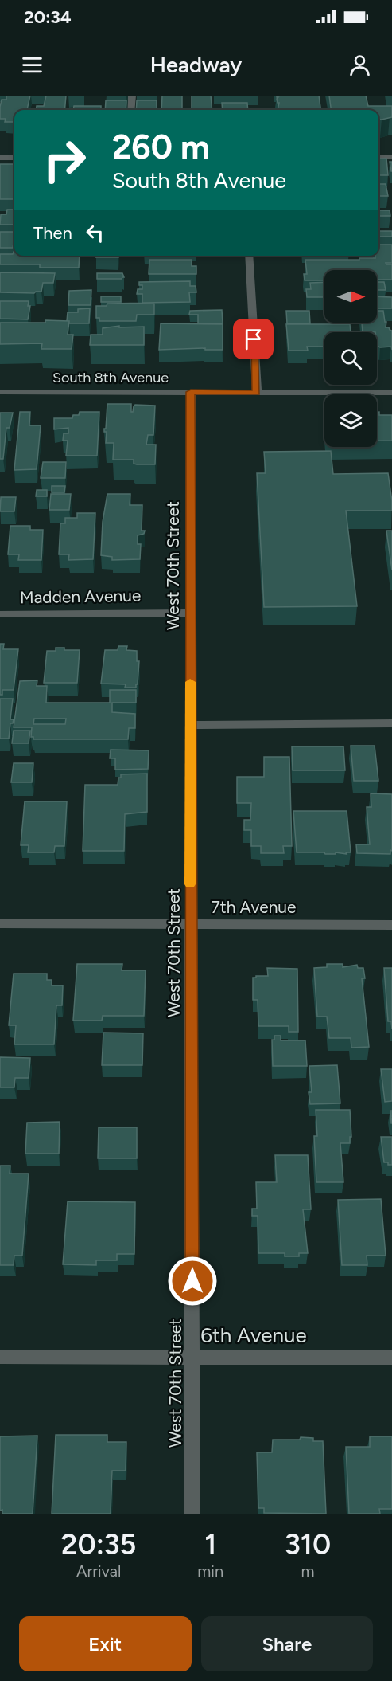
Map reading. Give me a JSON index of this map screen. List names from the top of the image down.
{
  "streets": {
    "street": [
      "South 8th Avenue",
      "West 70th Street",
      "Madden Avenue",
      "7th Avenue",
      "6th Avenue"
    ]
  },
  "crossings": [
    ["South 8th Avenue", "West 70th Street"],
    ["West 70th Street", "Madden Avenue"],
    ["West 70th Street", "7th Avenue"],
    ["West 70th Street", "6th Avenue"]
  ],
  "north": "right",
  "page": {
    "status": "20:34",
    "header": "Headway",
    "turn": ["260 m", "South 8th Avenue"],
    "then": "Then",
    "eta": [
      "20:35",
      "Arrival",
      "1",
      "min",
      "310",
      "m"
    ],
    "buttons": ["Exit", "Share"]
  }
}
